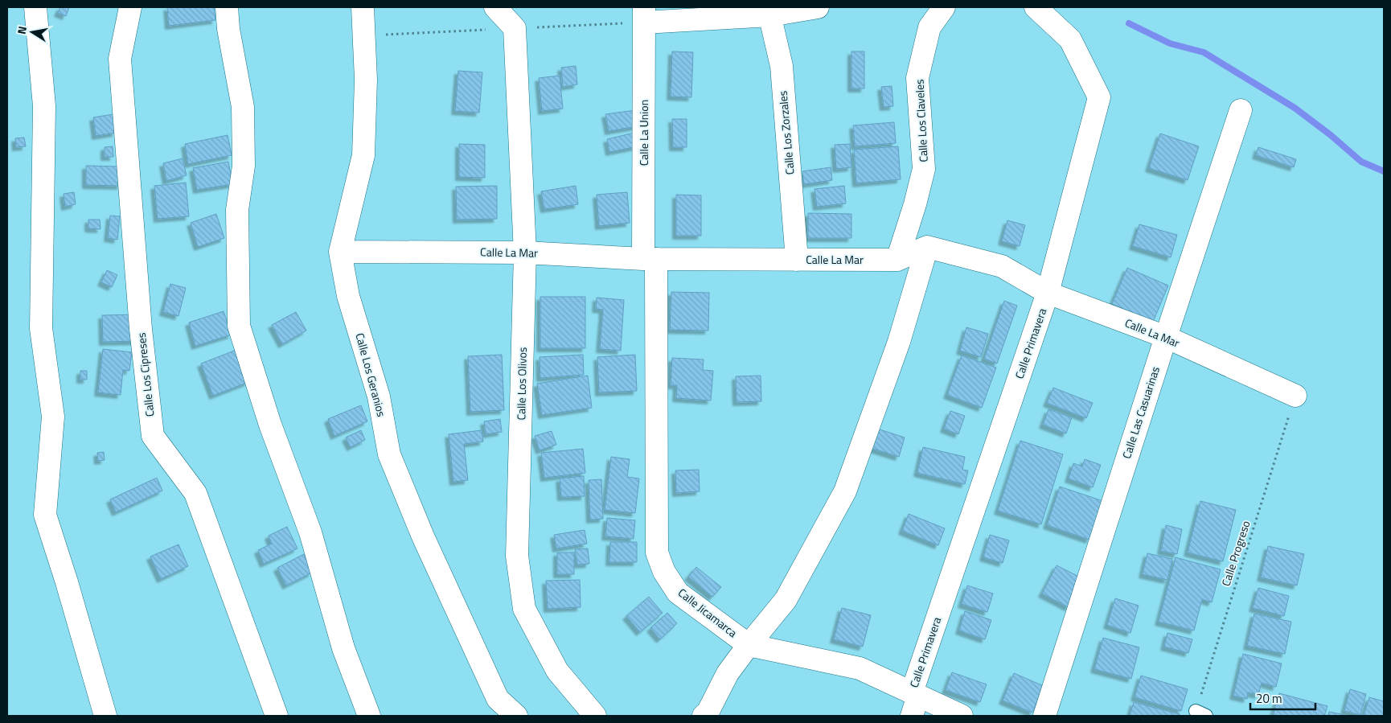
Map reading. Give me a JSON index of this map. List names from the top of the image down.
{
  "streets": {
    "street": [
      "Calle Los Claveles",
      "Calle La Union",
      "Calle Los Zorzales",
      "Calle La Mar",
      "Calle Primavera",
      "Calle Los Cipreses",
      "Calle Los Geranios",
      "Calle Los Olivos",
      "Calle Las Casuarinas",
      "Calle Jicamarca"
    ],
    "path": ["Calle Progreso"]
  },
  "crossings": [
    ["Calle Los Claveles", "Calle La Mar"],
    ["Calle La Union", "Calle La Mar"],
    ["Calle La Union", "Calle Jicamarca"],
    ["Calle Los Zorzales", "Calle La Mar"],
    ["Calle La Mar", "Calle Primavera"],
    ["Calle La Mar", "Calle Los Geranios"],
    ["Calle La Mar", "Calle Los Olivos"],
    ["Calle La Mar", "Calle Las Casuarinas"],
    ["Calle La Mar", "Calle Progreso"],
    ["Calle La Mar", "Calle Jicamarca"],
    ["Calle Primavera", "Calle Jicamarca"]
  ],
  "scale_bar": "20 m",
  "north": "left"
}
